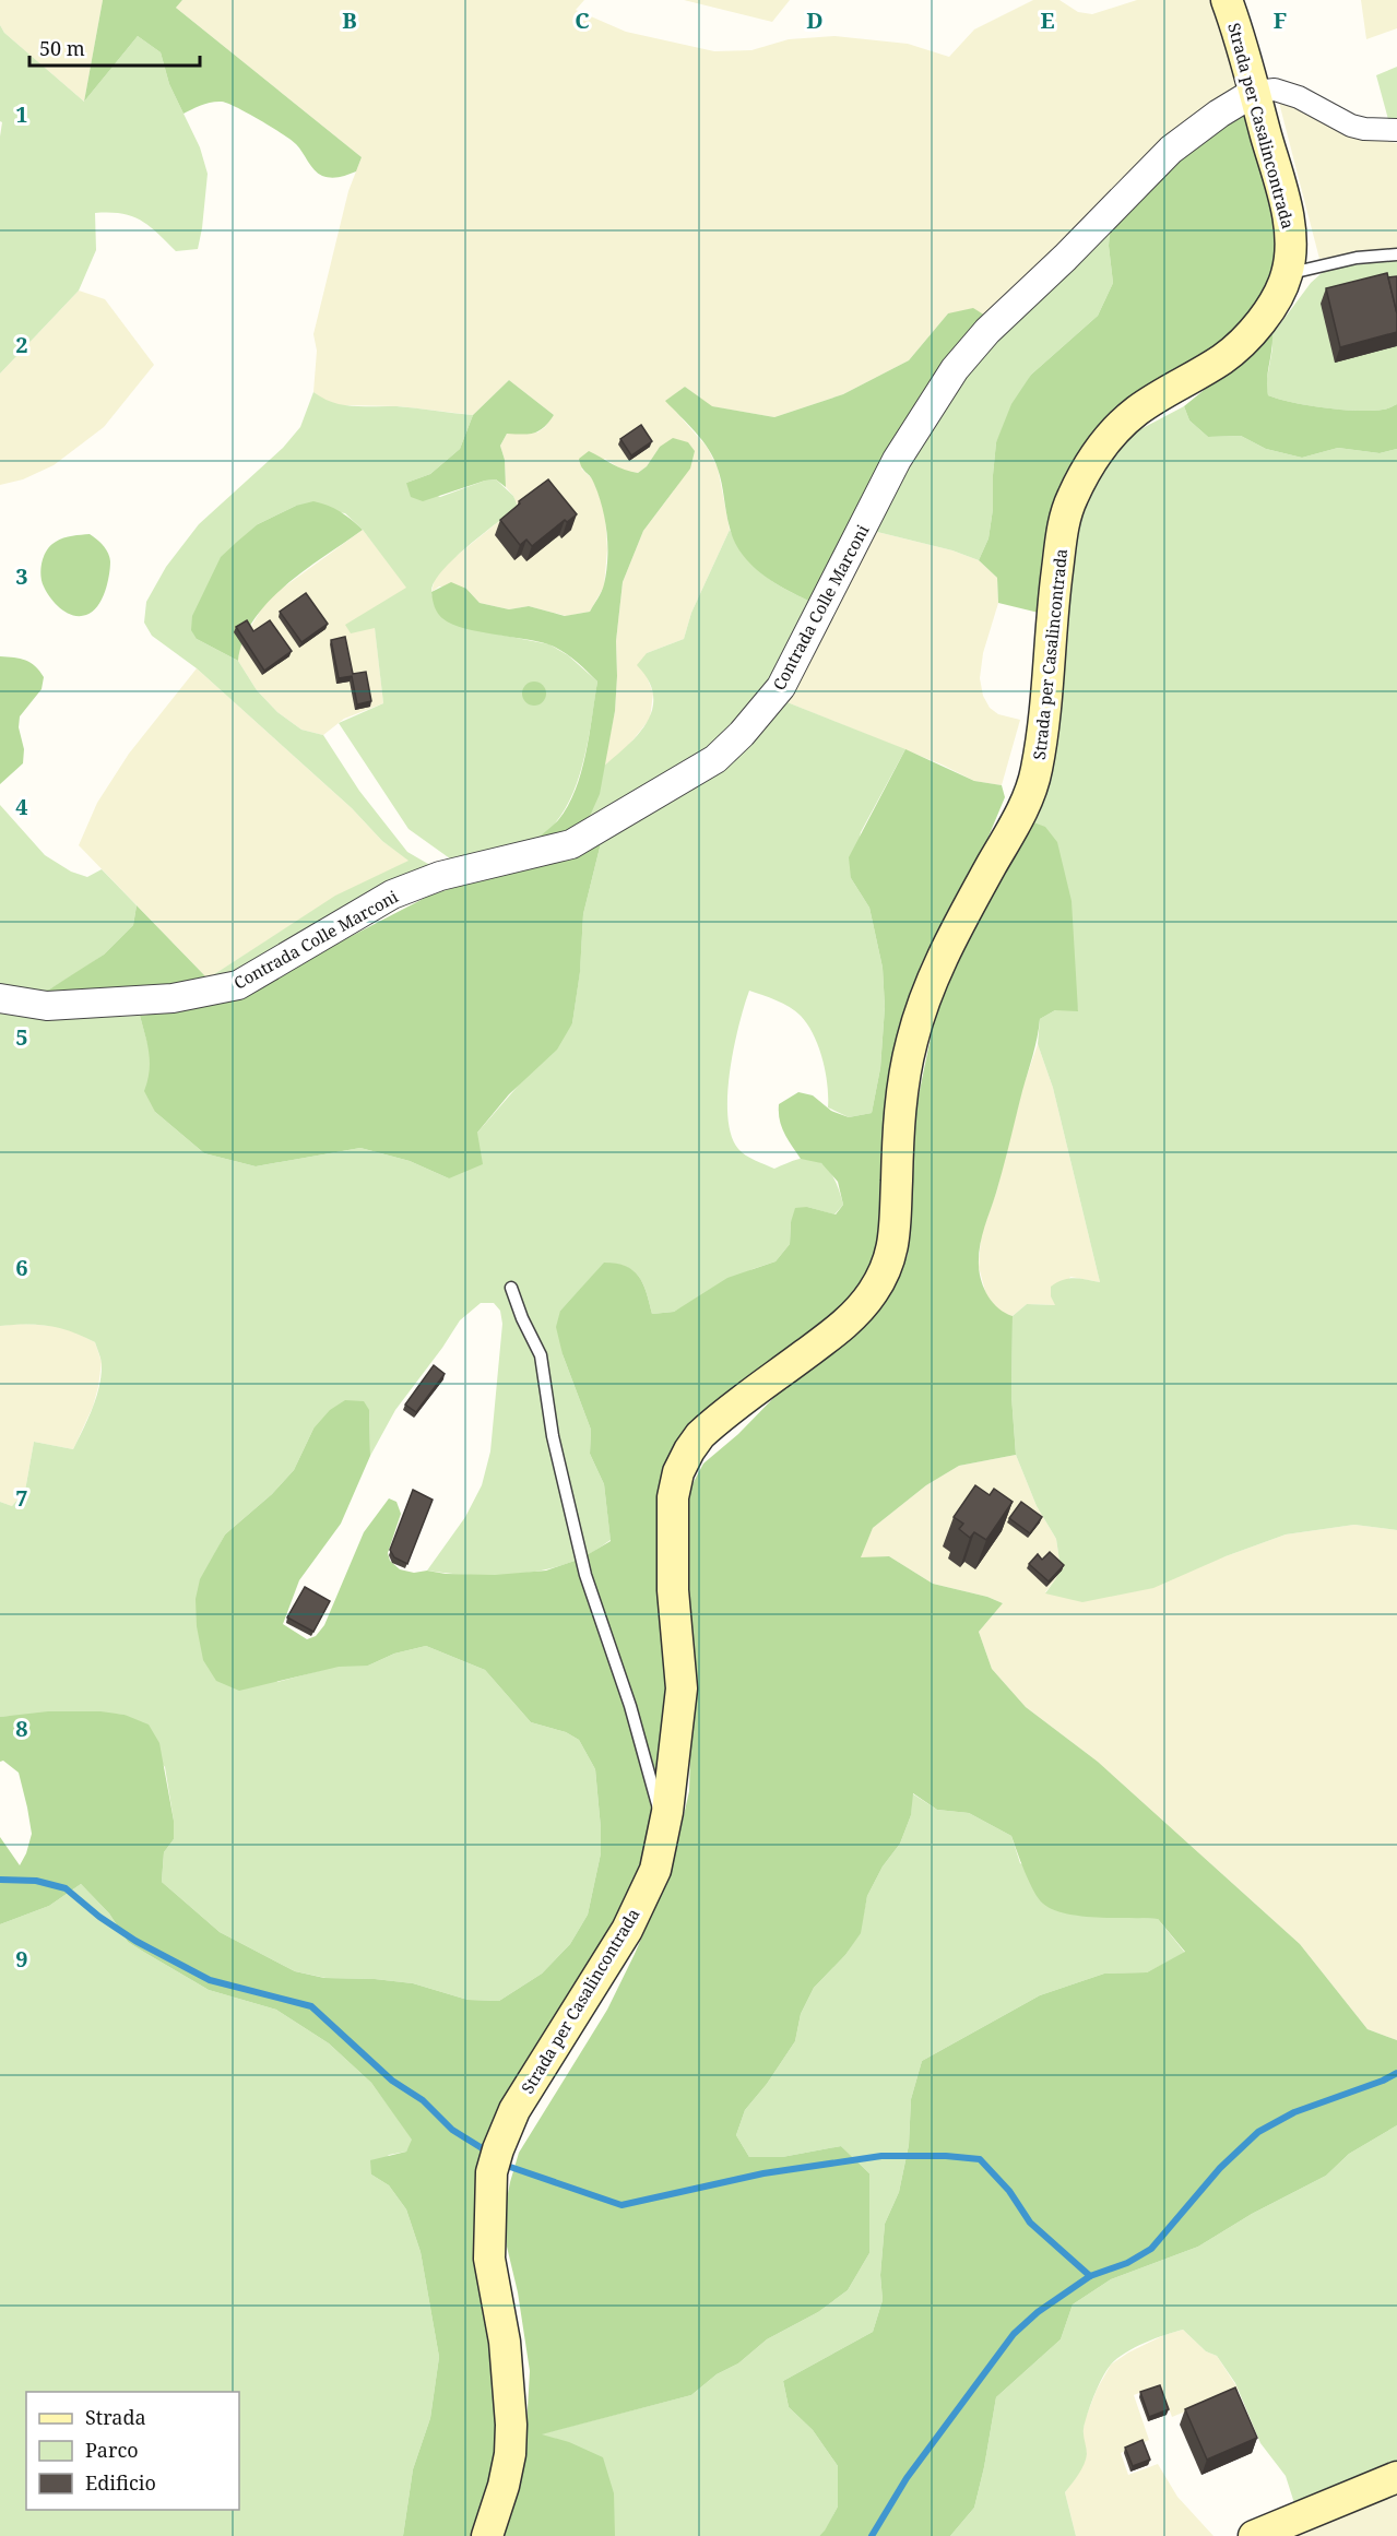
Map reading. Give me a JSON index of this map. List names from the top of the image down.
{
  "streets": {
    "main road": ["Strada per Casalincontrada"],
    "street": ["Contrada Colle Marconi"]
  },
  "crossings": [
    ["Strada per Casalincontrada", "Contrada Colle Marconi"]
  ],
  "legend": ["Strada", "Parco", "Edificio"],
  "scale_bar": "50 m",
  "grid": {
    "columns": [
      "B",
      "C",
      "D",
      "E",
      "F"
    ],
    "rows": [
      "1",
      "2",
      "3",
      "4",
      "5",
      "6",
      "7",
      "8",
      "9"
    ]
  }
}
